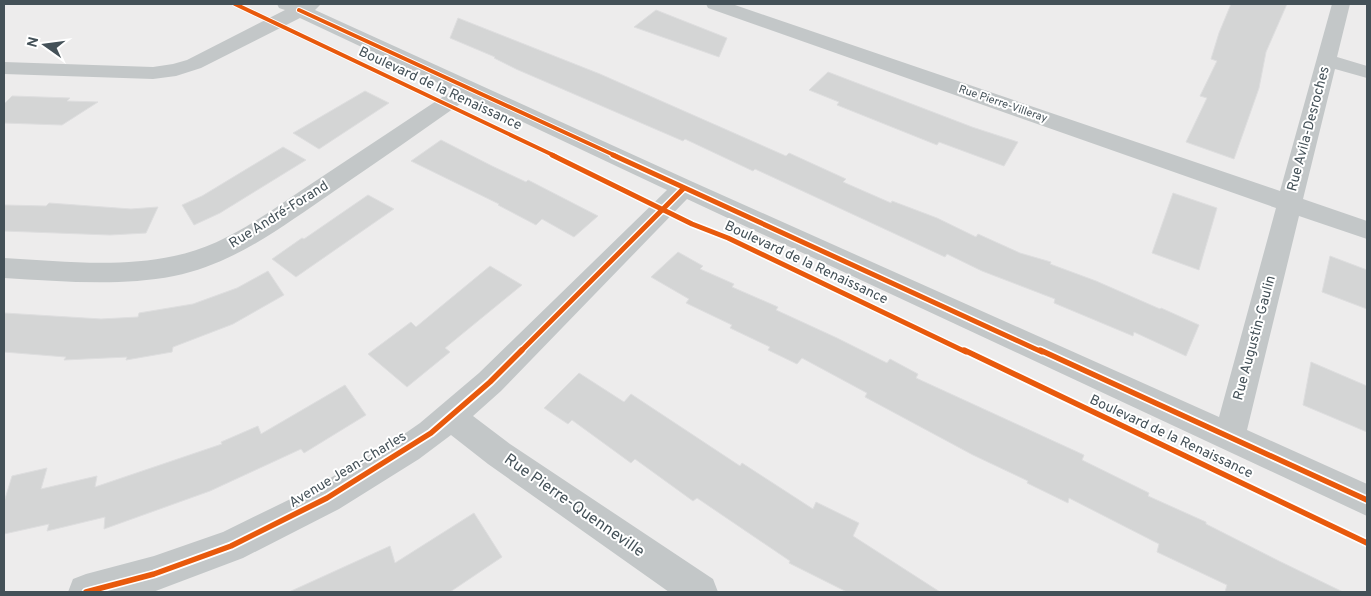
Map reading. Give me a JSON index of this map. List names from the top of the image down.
{
  "streets": {
    "street": [
      "Boulevard de la Renaissance",
      "Rue Pierre-Villeray",
      "Rue Avila-Desroches",
      "Rue André-Forand",
      "Rue Augustin-Gaulin",
      "Avenue Jean-Charles",
      "Rue Pierre-Quenneville"
    ]
  },
  "crossings": [
    ["Boulevard de la Renaissance", "Rue André-Forand"],
    ["Boulevard de la Renaissance", "Rue Augustin-Gaulin"],
    ["Boulevard de la Renaissance", "Avenue Jean-Charles"],
    ["Rue Pierre-Villeray", "Rue Avila-Desroches"],
    ["Rue Pierre-Villeray", "Rue Augustin-Gaulin"],
    ["Rue Avila-Desroches", "Rue Augustin-Gaulin"],
    ["Avenue Jean-Charles", "Rue Pierre-Quenneville"]
  ],
  "north": "left"
}
